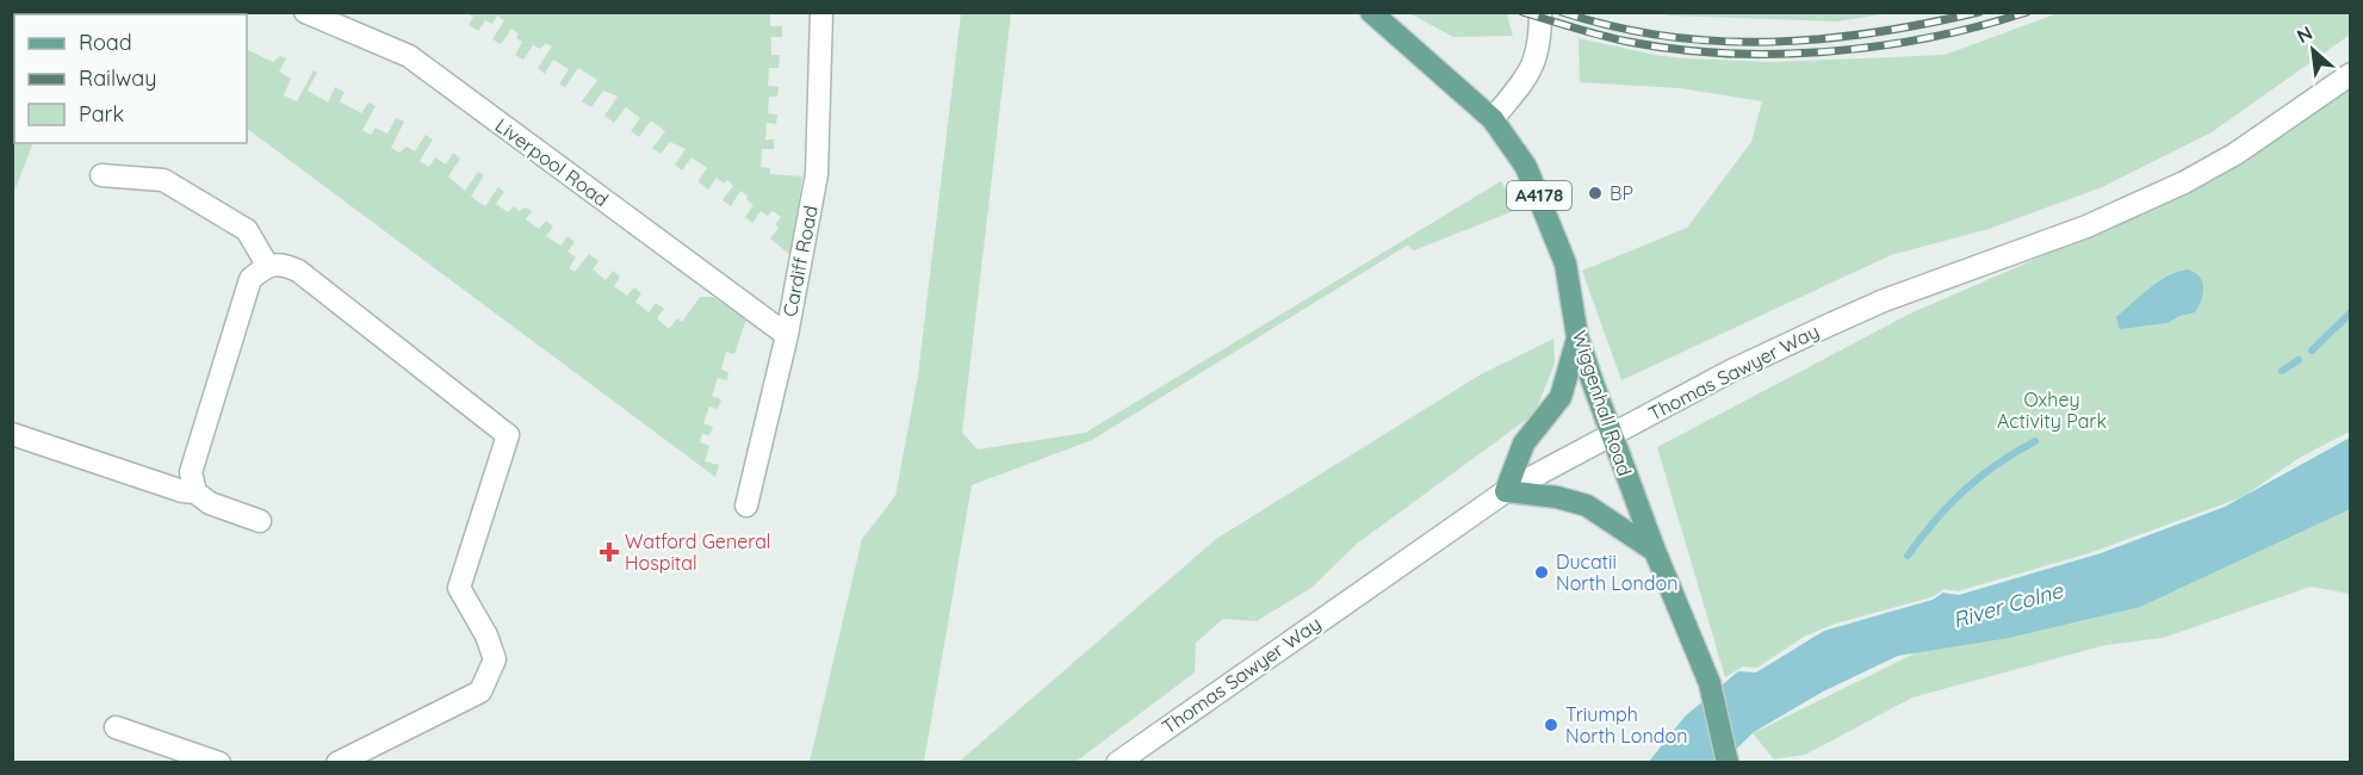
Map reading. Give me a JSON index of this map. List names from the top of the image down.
{
  "streets": {
    "main road": ["A4178", "Wiggenhall Road"],
    "street": ["Liverpool Road", "Cardiff Road", "Thomas Sawyer Way"]
  },
  "crossings": [
    ["Liverpool Road", "Cardiff Road"],
    ["Thomas Sawyer Way", "Wiggenhall Road"]
  ],
  "water": ["River Colne"],
  "parks": ["Oxhey Activity Park"],
  "places": {
    "other": ["BP", "Ducatii North London", "Triumph North London"],
    "health": ["Watford General Hospital"]
  },
  "legend": ["Road", "Railway", "Park"],
  "north": "top left"
}
